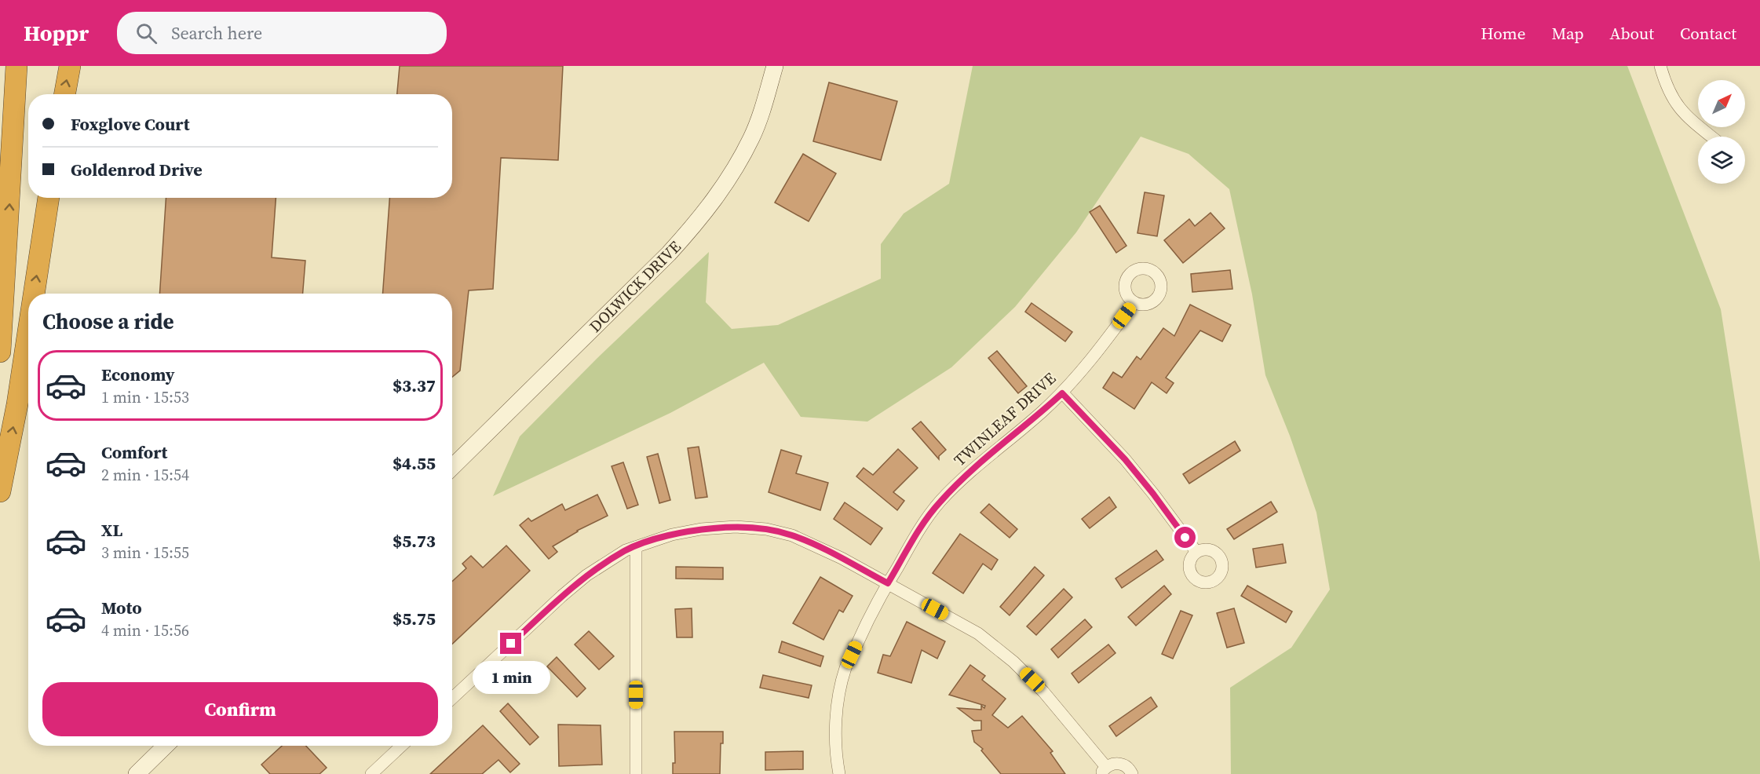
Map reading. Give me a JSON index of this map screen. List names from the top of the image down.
{
  "streets": {
    "main road": ["DOLWICK DRIVE"],
    "street": ["TWINLEAF DRIVE"]
  },
  "north": "top right",
  "page": {
    "header": "Hoppr",
    "search": "Search here",
    "nav": [
      "Home",
      "Map",
      "About",
      "Contact"
    ],
    "banner": ["Foxglove Court", "Goldenrod Drive"],
    "heading": "Choose a ride",
    "list": [
      {
        "name": "Economy",
        "note": "1 min · 15:53",
        "value": "$3.37"
      },
      {
        "name": "Comfort",
        "note": "2 min · 15:54",
        "value": "$4.55"
      },
      {
        "name": "XL",
        "note": "3 min · 15:55",
        "value": "$5.73"
      },
      {
        "name": "Moto",
        "note": "4 min · 15:56",
        "value": "$5.75"
      }
    ],
    "bubble": "1 min",
    "buttons": "Confirm"
  }
}
